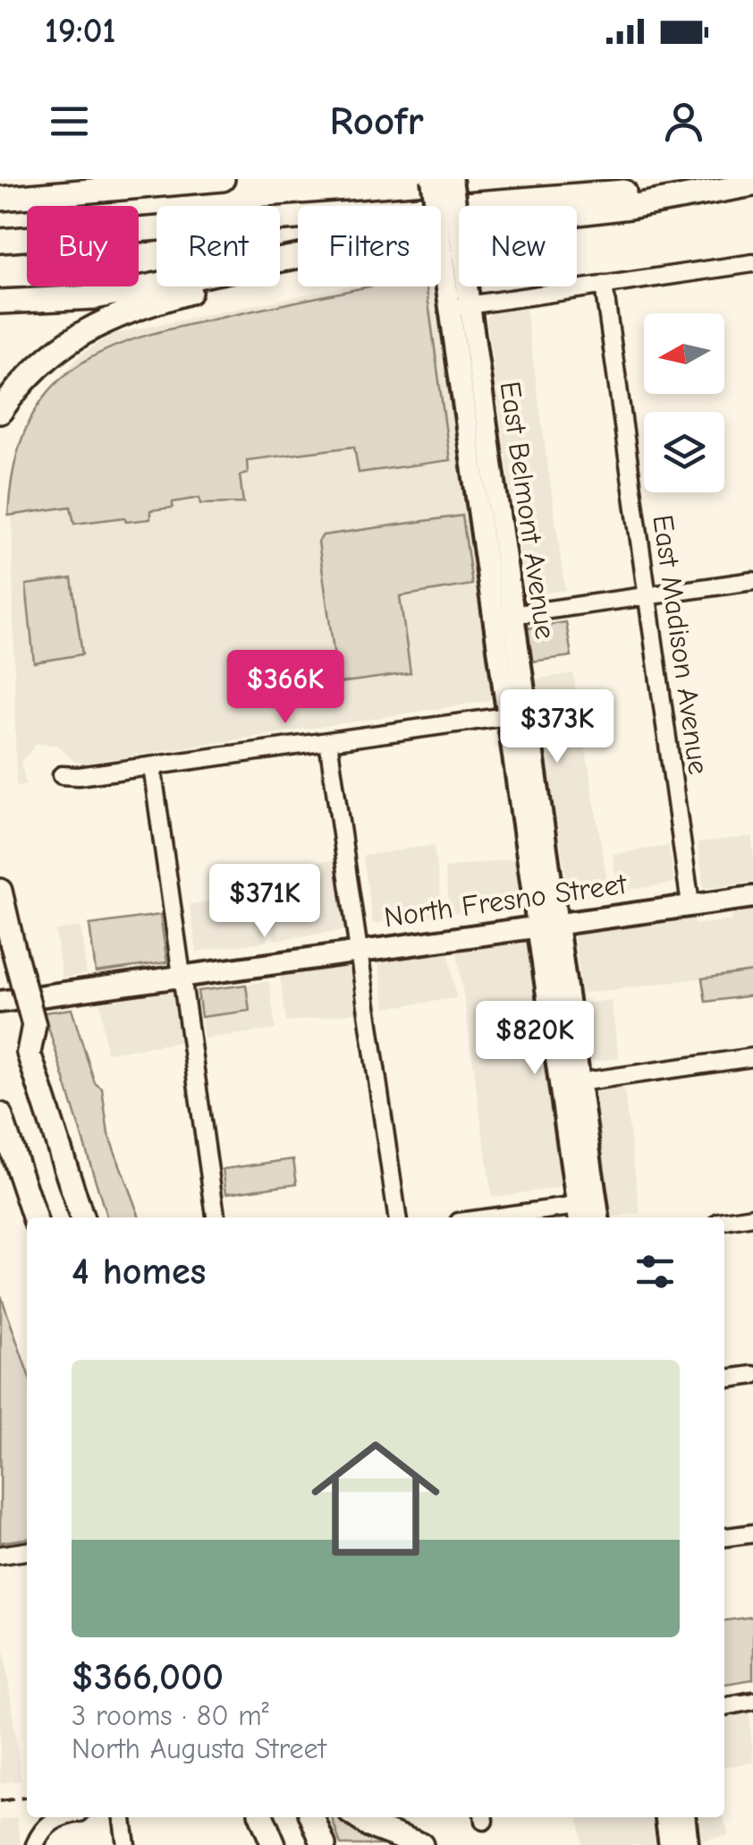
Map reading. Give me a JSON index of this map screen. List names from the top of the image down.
{
  "streets": {
    "main road": ["East Belmont Avenue", "North Fresno Street"],
    "street": ["East Madison Avenue"]
  },
  "crossings": [
    ["East Belmont Avenue", "North Fresno Street"],
    ["East Madison Avenue", "North Fresno Street"]
  ],
  "north": "left",
  "page": {
    "status": "19:01",
    "header": "Roofr",
    "chip": [
      "Buy",
      "Rent",
      "Filters",
      "New"
    ],
    "price": [
      "$366K",
      "$373K",
      "$371K",
      "$820K"
    ],
    "heading": "4 homes",
    "list": [
      {
        "name": "$366,000",
        "note": "3 rooms · 80 m² · North Augusta Street"
      }
    ]
  }
}
